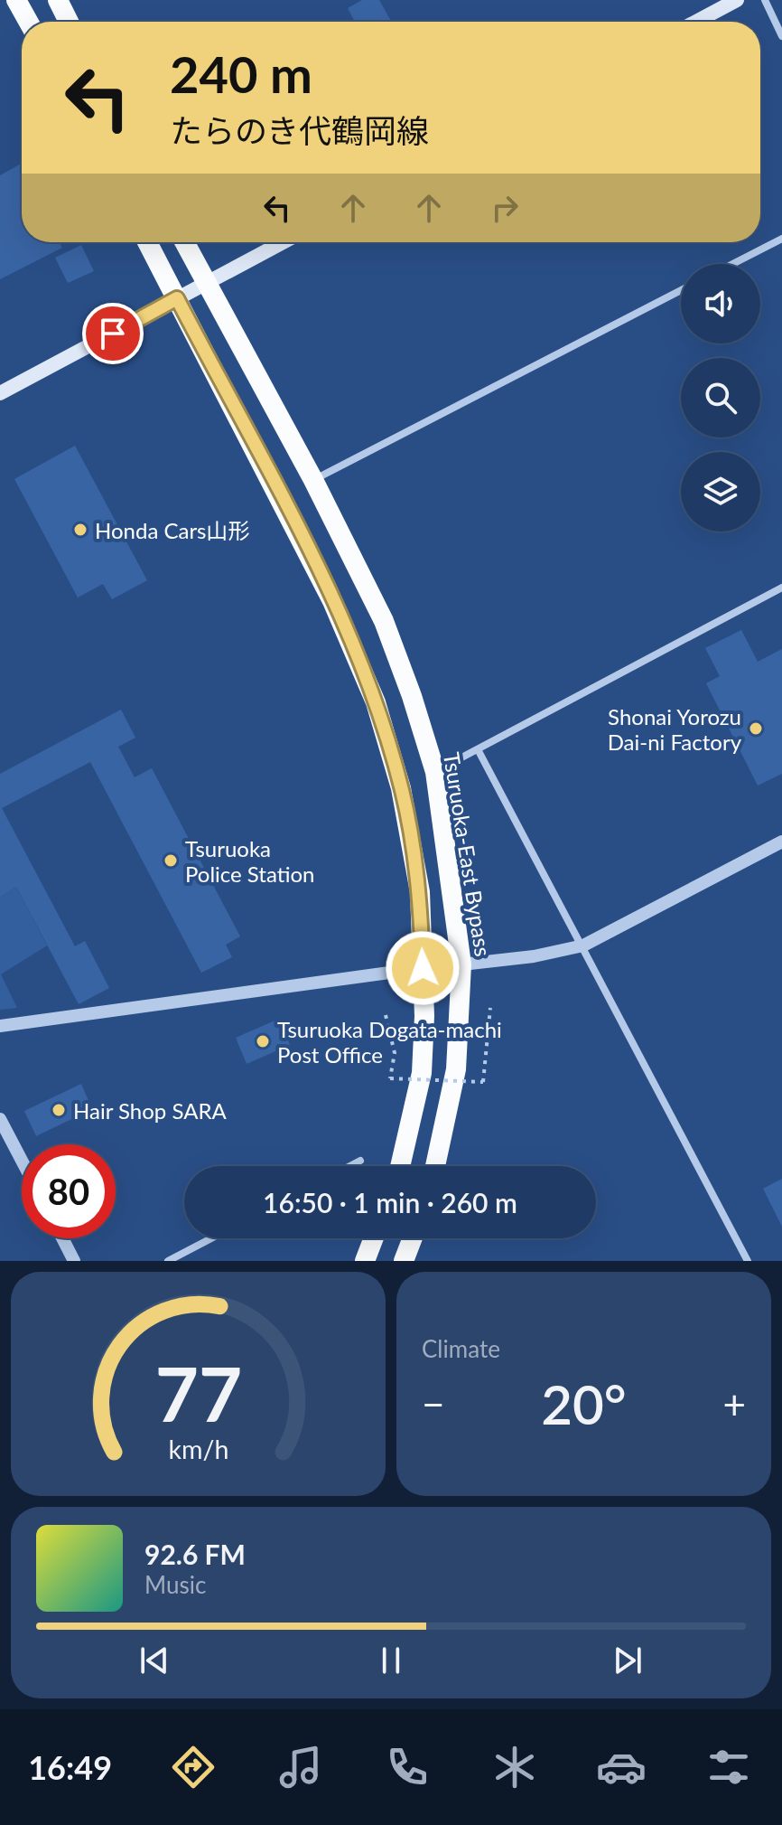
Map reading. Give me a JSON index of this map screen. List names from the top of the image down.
{
  "streets": {
    "highway": ["Tsuruoka-East Bypass"]
  },
  "places": [
    "Honda Cars山形",
    "Shonai Yorozu Dai-ni Factory",
    "Tsuruoka Police Station",
    "Tsuruoka Dogata-machi Post Office",
    "Hair Shop SARA"
  ],
  "page": {
    "turn": ["240 m", "たらのき代鶴岡線"],
    "limit": "80",
    "trip": "16:50 · 1 min · 260 m",
    "tile": "Climate",
    "heat": ["−", "20°", "+"],
    "song": ["92.6 FM", "Music"],
    "tabs": "16:49",
    "gauge": ["77", "km/h"]
  }
}
